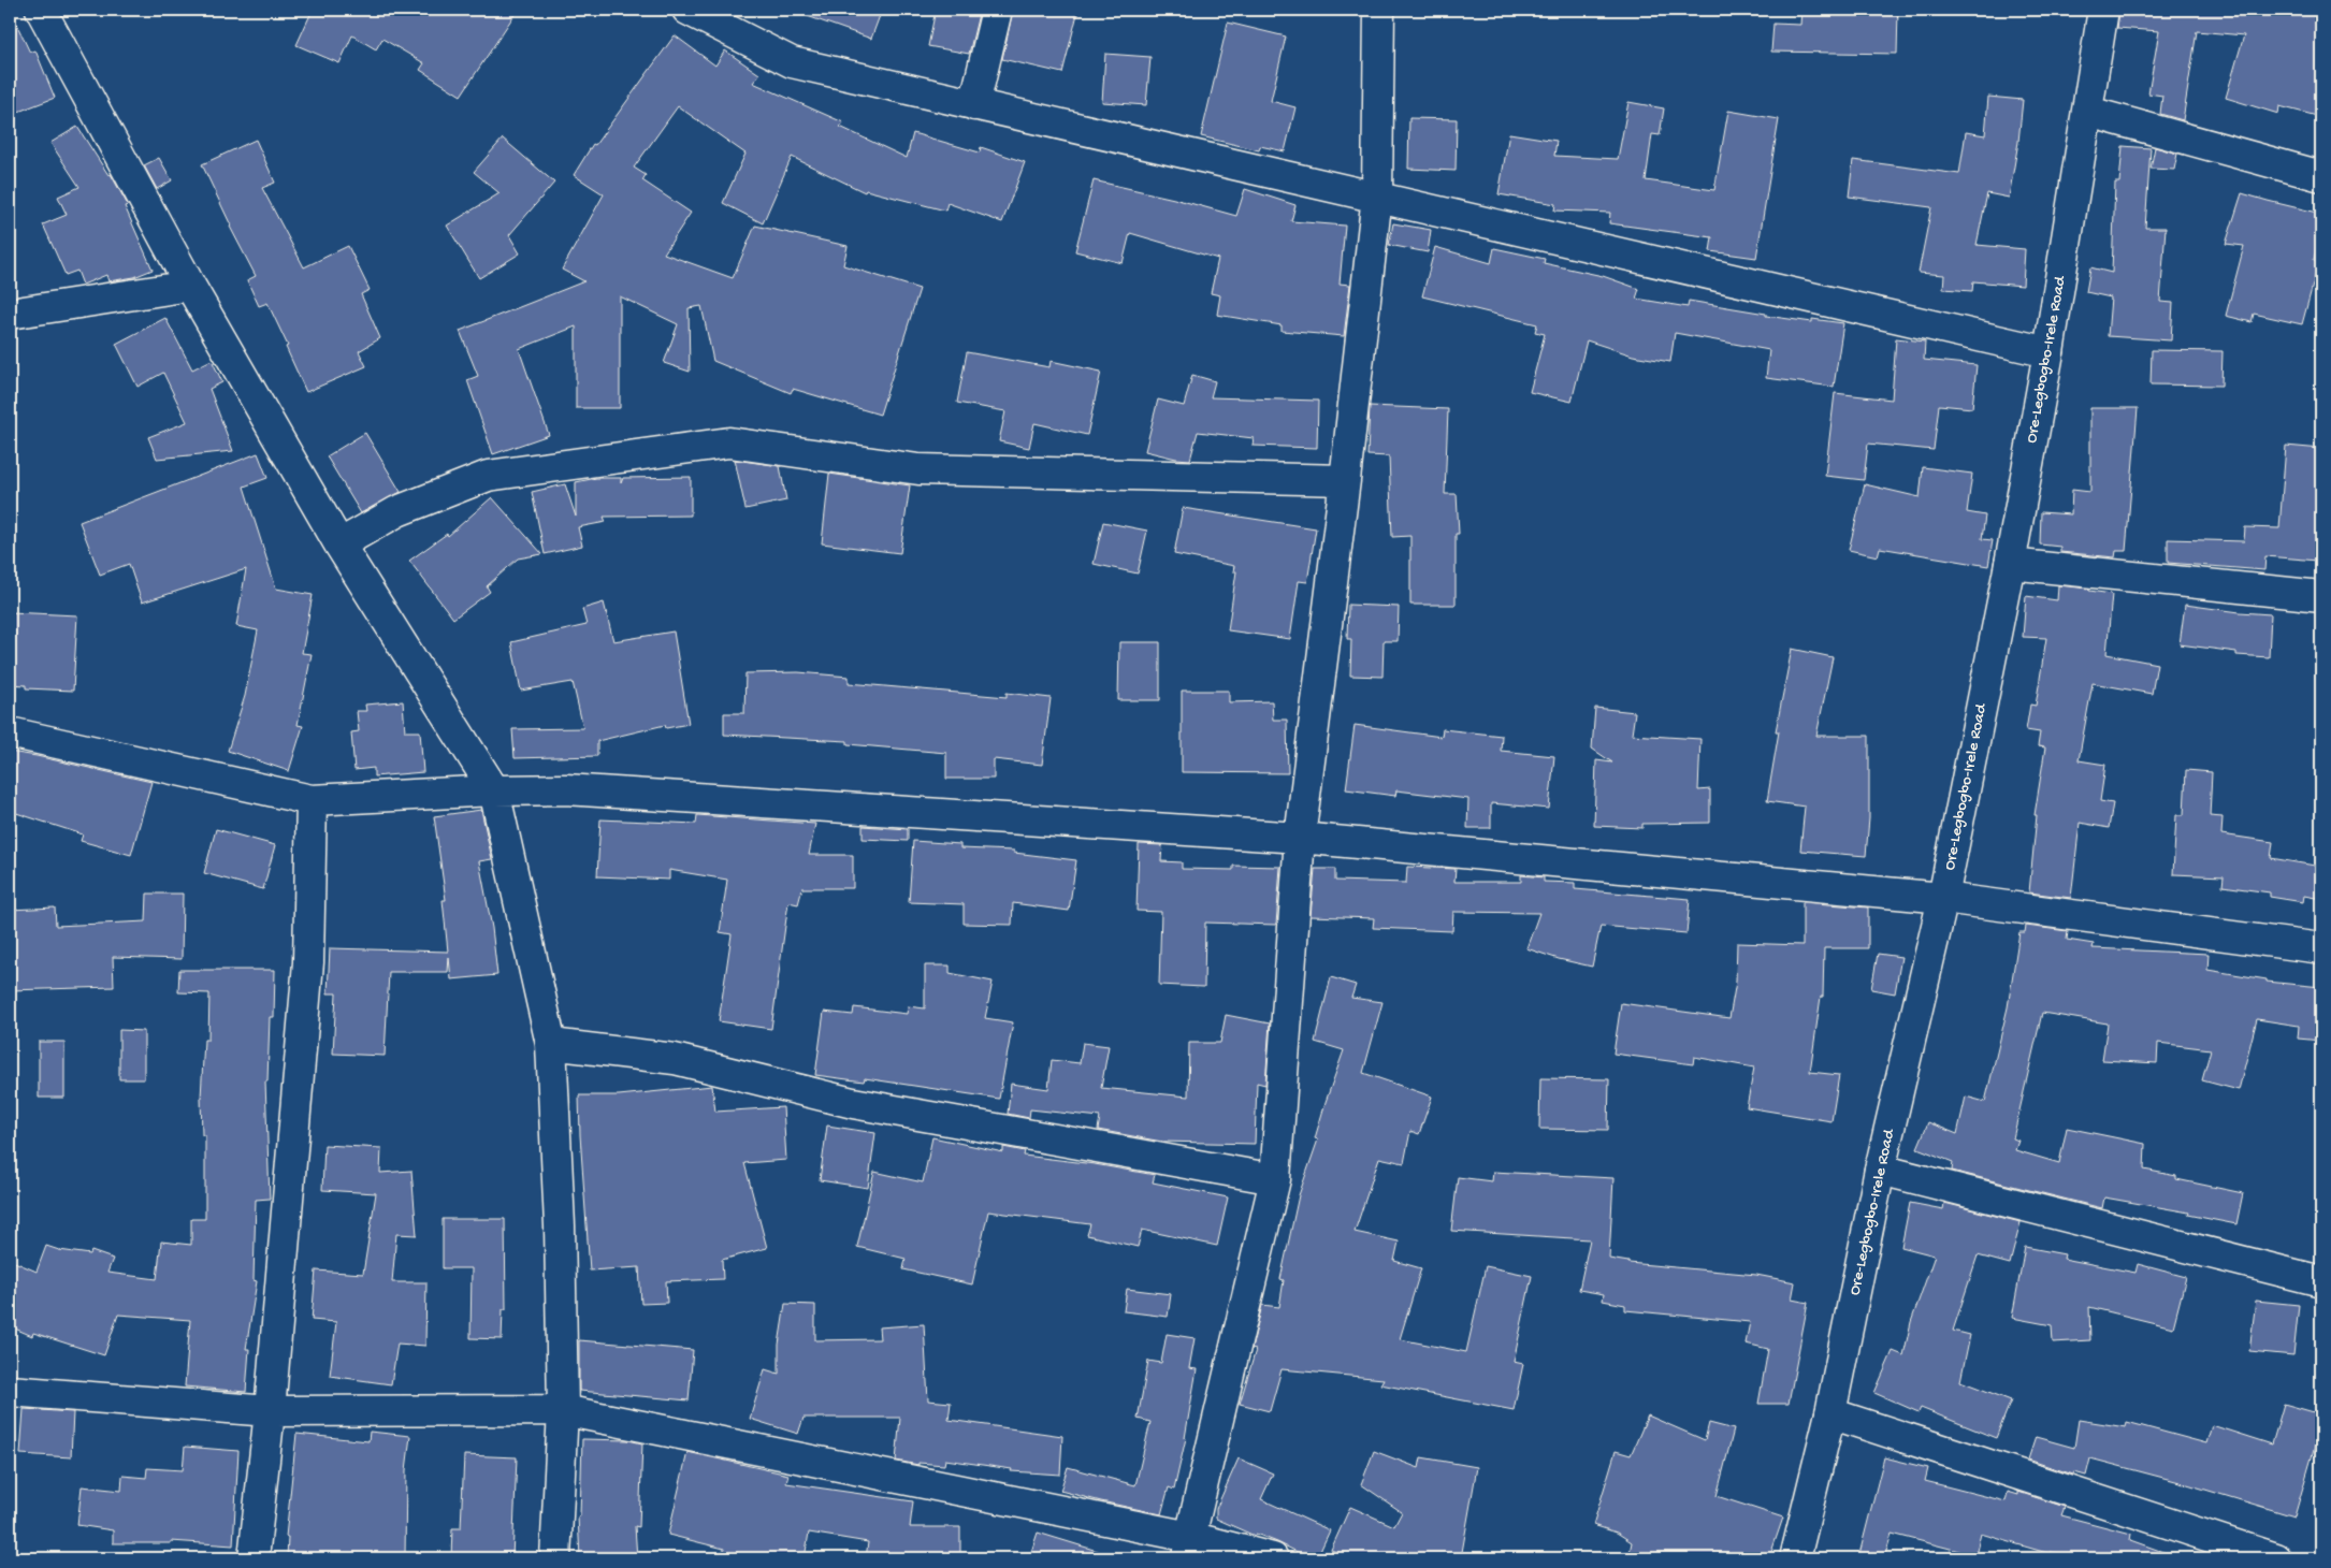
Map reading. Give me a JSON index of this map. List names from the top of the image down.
{
  "streets": {
    "street": ["Ore-Legbogbo-Irele Road"]
  }
}
